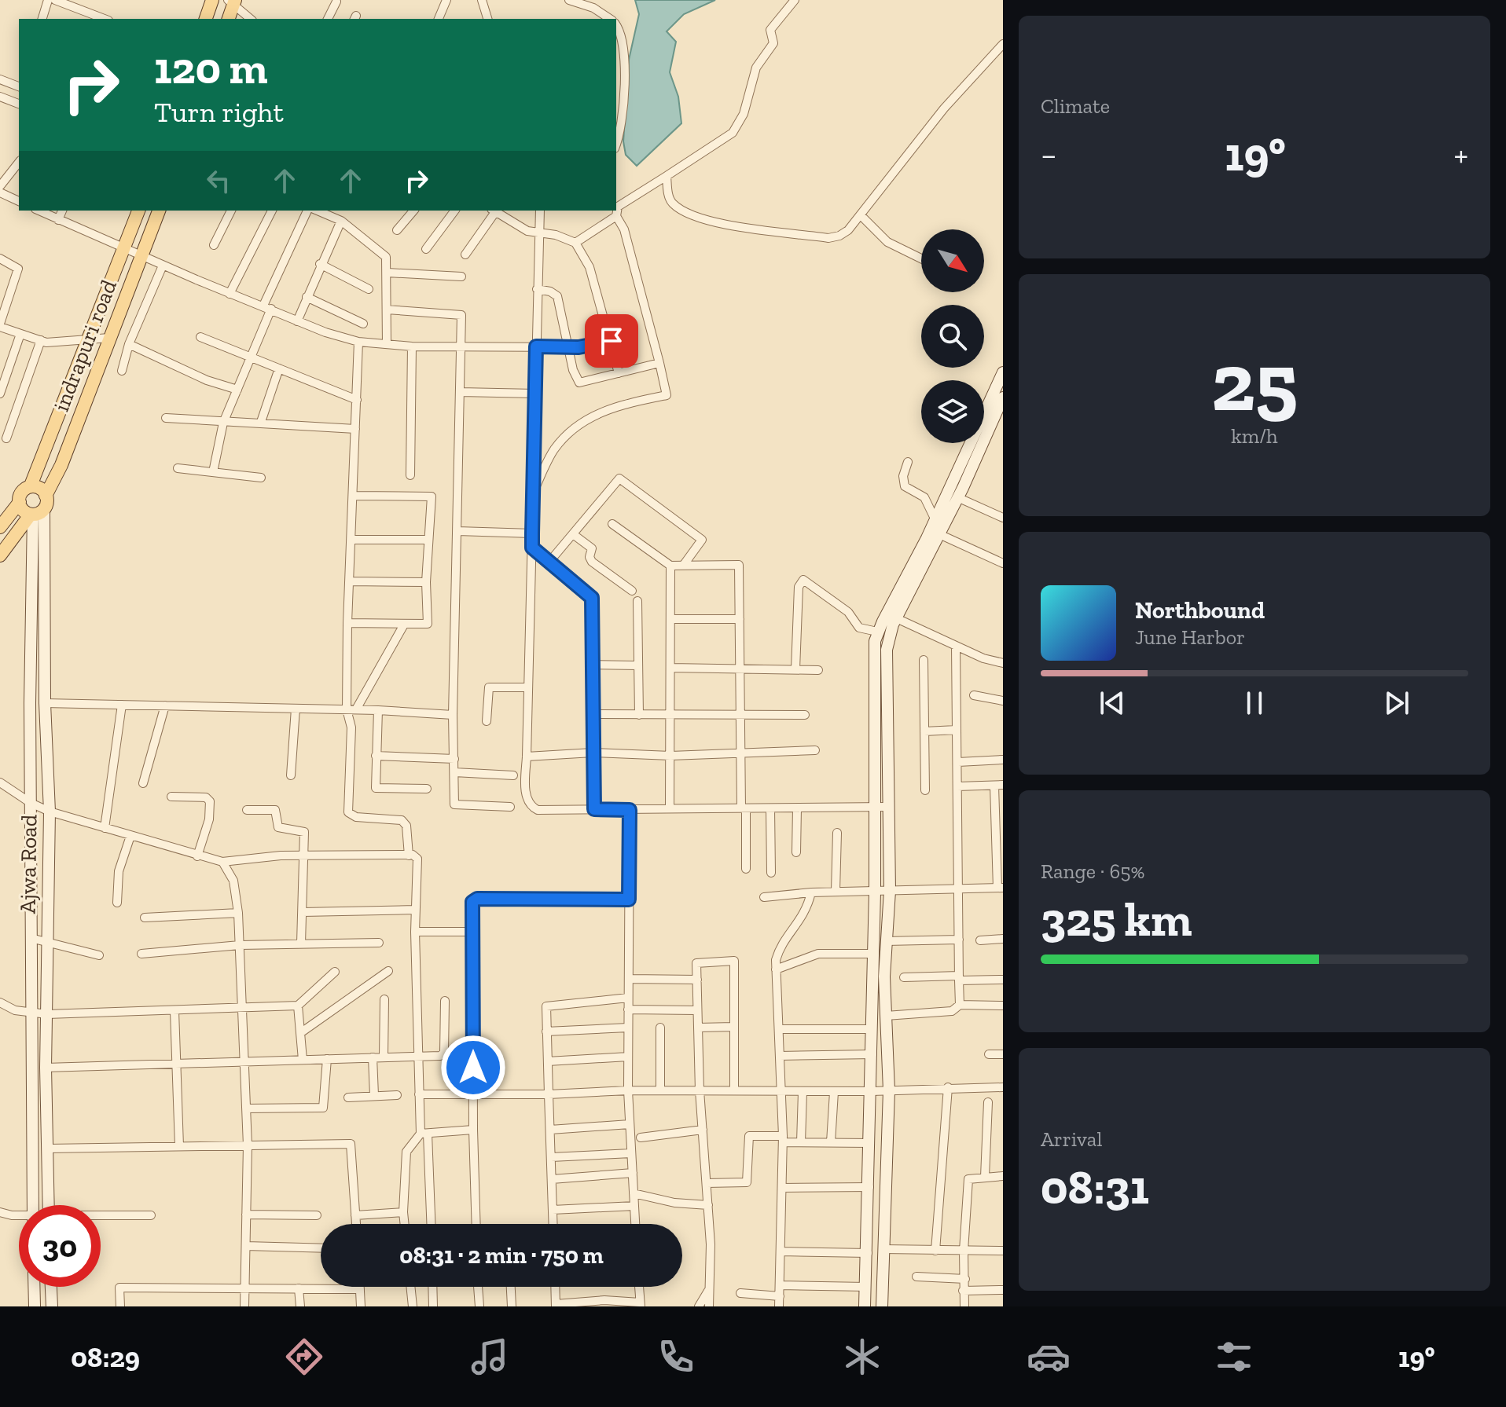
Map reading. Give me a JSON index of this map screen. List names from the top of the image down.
{
  "streets": {
    "main road": ["indrapuri road"],
    "street": ["Ajwa Road"]
  },
  "crossings": [
    ["indrapuri road", "Ajwa Road"]
  ],
  "north": "bottom right",
  "page": {
    "tile": [
      "Climate",
      ["25", "km/h"],
      ["Range · 65%", "325 km"],
      ["Arrival", "08:31"]
    ],
    "turn": ["120 m", "Turn right"],
    "heat": ["−", "19°", "+"],
    "song": ["Northbound", "June Harbor"],
    "limit": "30",
    "trip": "08:31 · 2 min · 750 m",
    "tabs": ["08:29", "19°"]
  }
}
